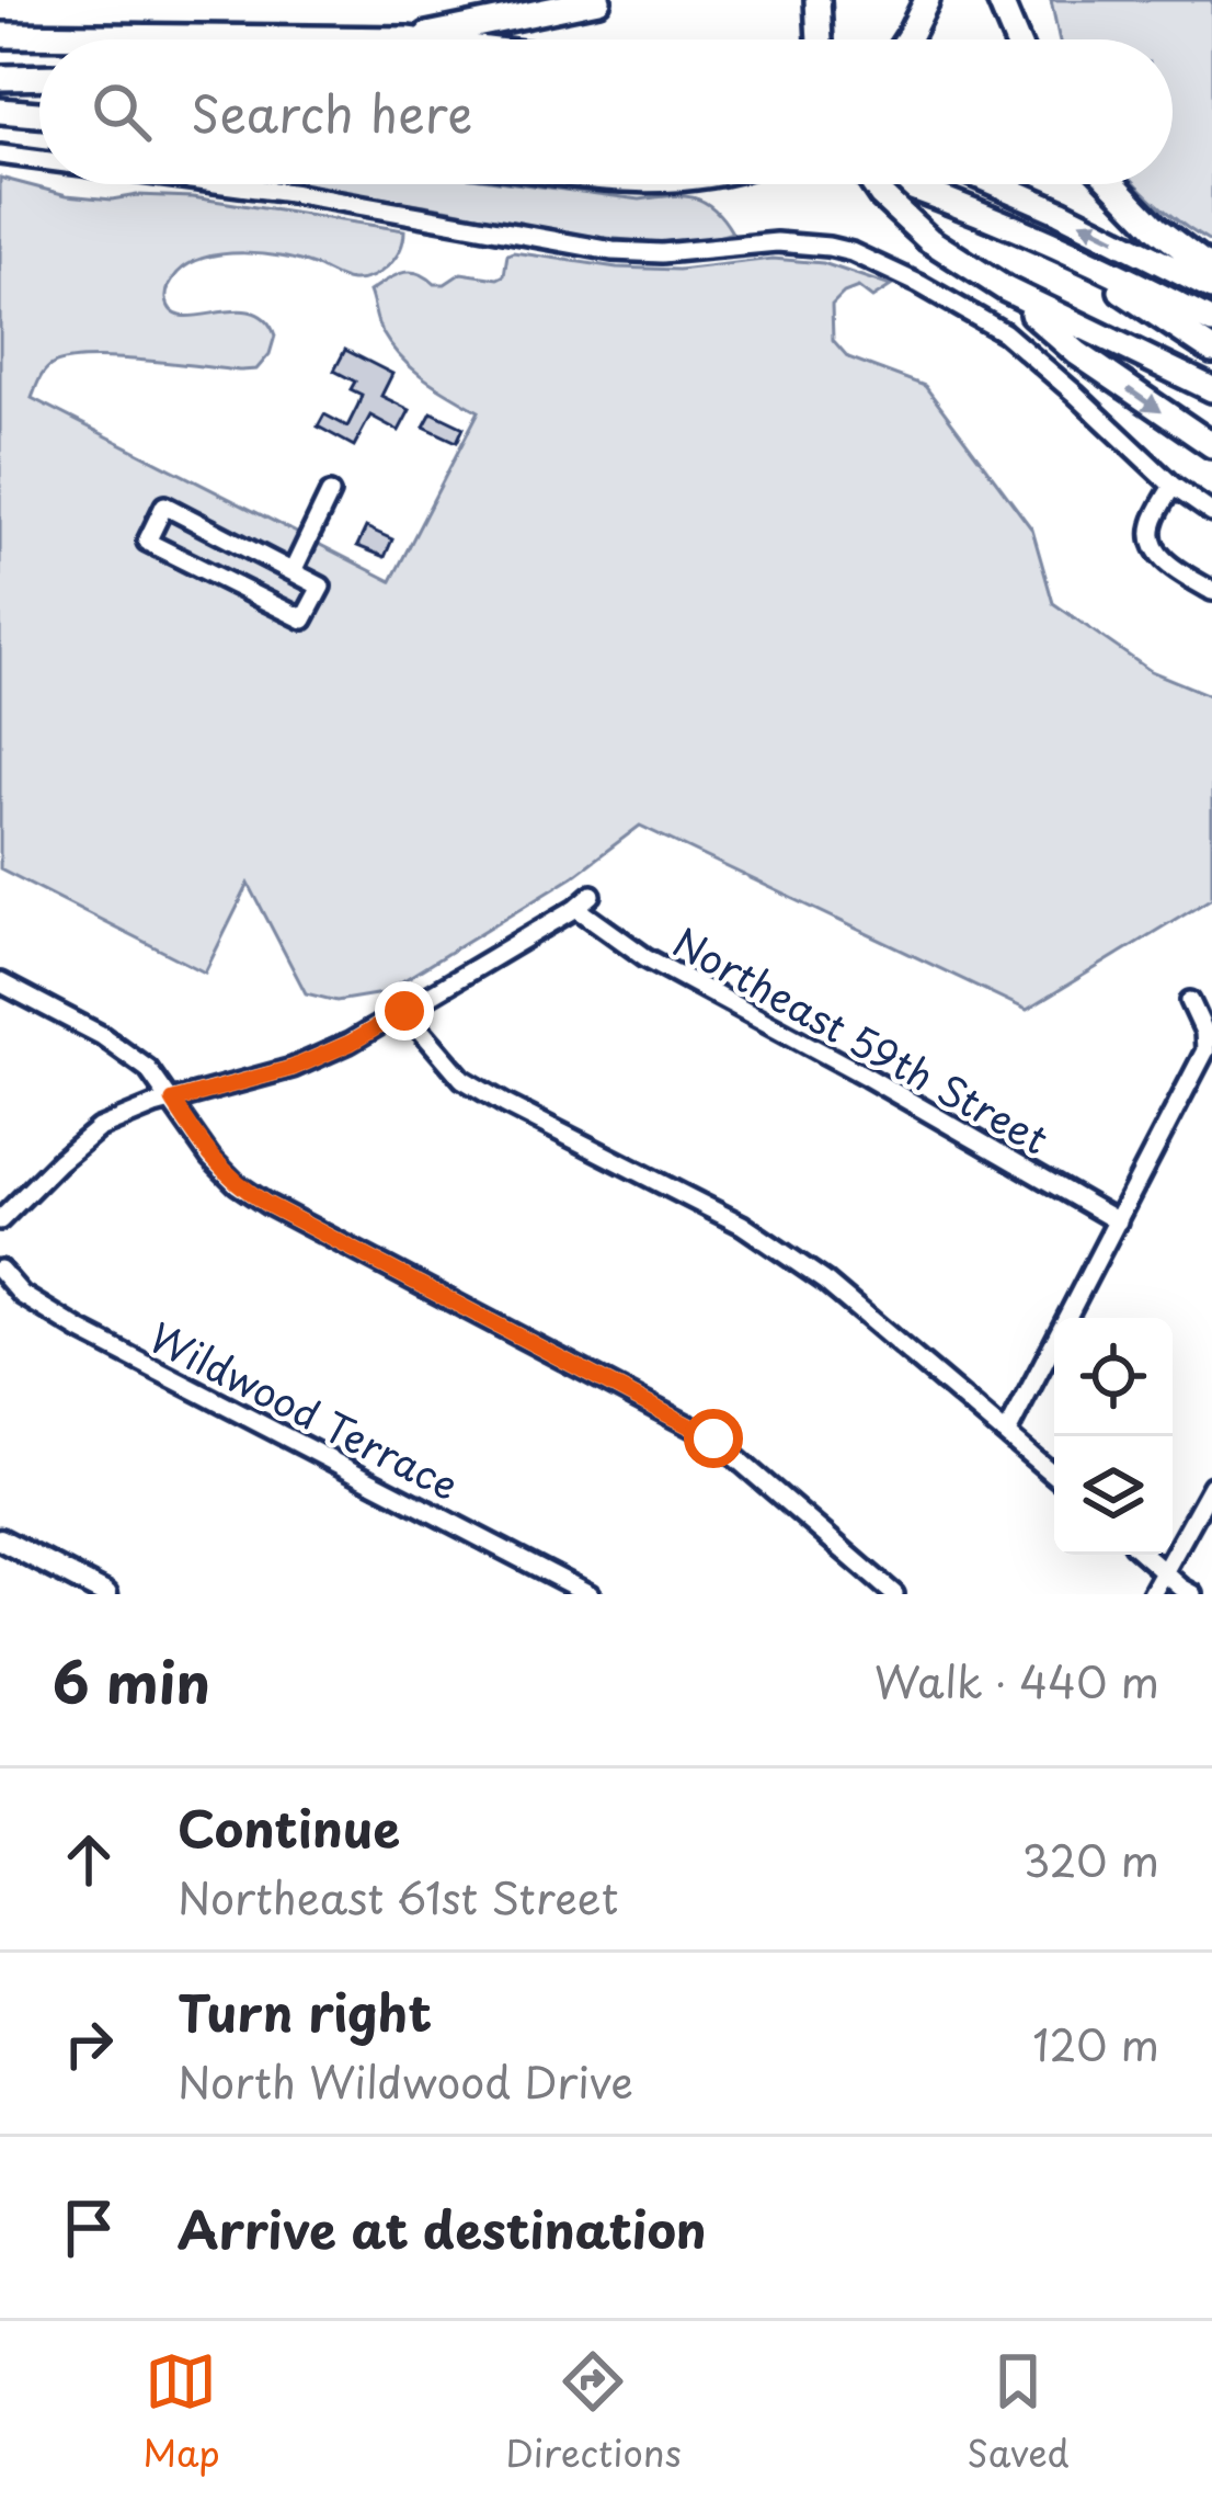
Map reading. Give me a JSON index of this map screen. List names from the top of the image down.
{
  "streets": {
    "street": ["Northeast 59th Street", "Wildwood Terrace"]
  },
  "page": {
    "search": "Search here",
    "heading": ["6 min", "Walk · 440 m"],
    "list": [
      ["Continue", "Northeast 61st Street", "320 m"],
      ["Turn right", "North Wildwood Drive", "120 m"],
      "Arrive at destination"
    ],
    "nav": ["Map", "Directions", "Saved"]
  }
}
